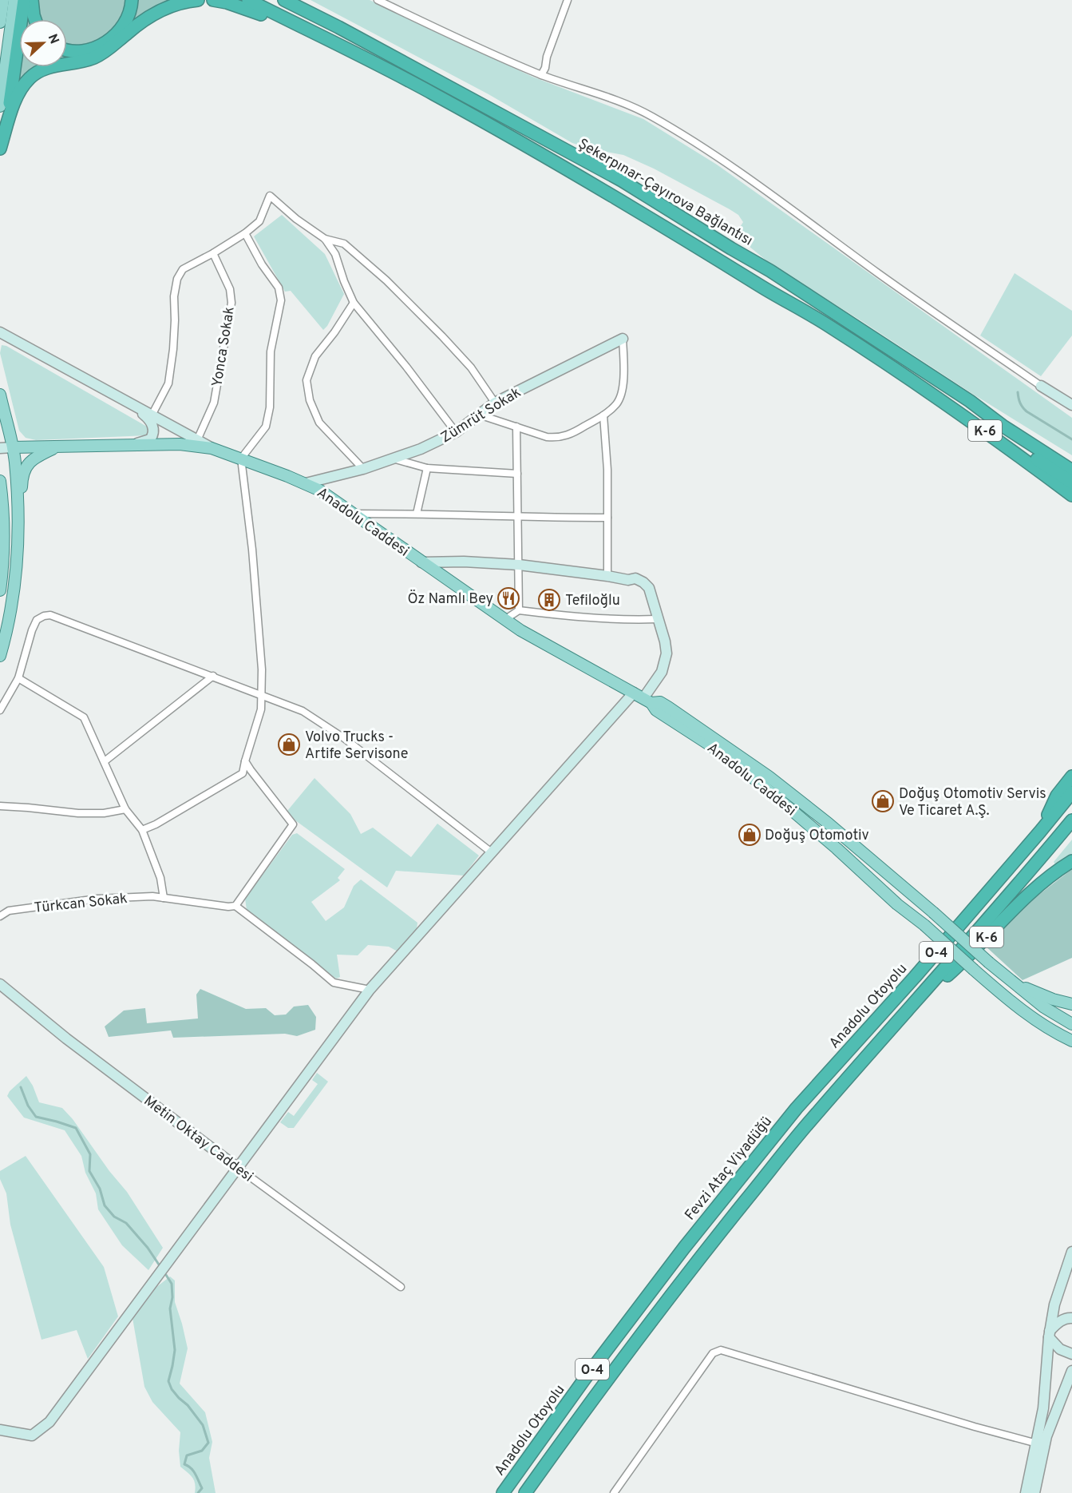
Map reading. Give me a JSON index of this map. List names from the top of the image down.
{
  "streets": {
    "highway": [
      "Şekerpınar-Çayırova Bağlantısı",
      "K-6",
      "O-4",
      "Anadolu Otoyolu",
      "Fevzi Ataç Viyadüğü"
    ],
    "main road": ["Anadolu Caddesi"],
    "street": [
      "Yonca Sokak",
      "Zümrüt Sokak",
      "Türkcan Sokak",
      "Metin Oktay Caddesi"
    ]
  },
  "crossings": [
    ["Şekerpınar-Çayırova Bağlantısı", "K-6"],
    ["Zümrüt Sokak", "Anadolu Caddesi"],
    ["K-6", "O-4"],
    ["Anadolu Otoyolu", "Fevzi Ataç Viyadüğü"]
  ],
  "places": {
    "restaurant": ["Öz Namlı Bey"],
    "building": ["Tefiloğlu"],
    "shop": ["Volvo Trucks - Artife Servisone", "Doğuş Otomotiv Servis Ve Ticaret A.Ş.", "Doğuş Otomotiv"]
  },
  "north": "right"
}
